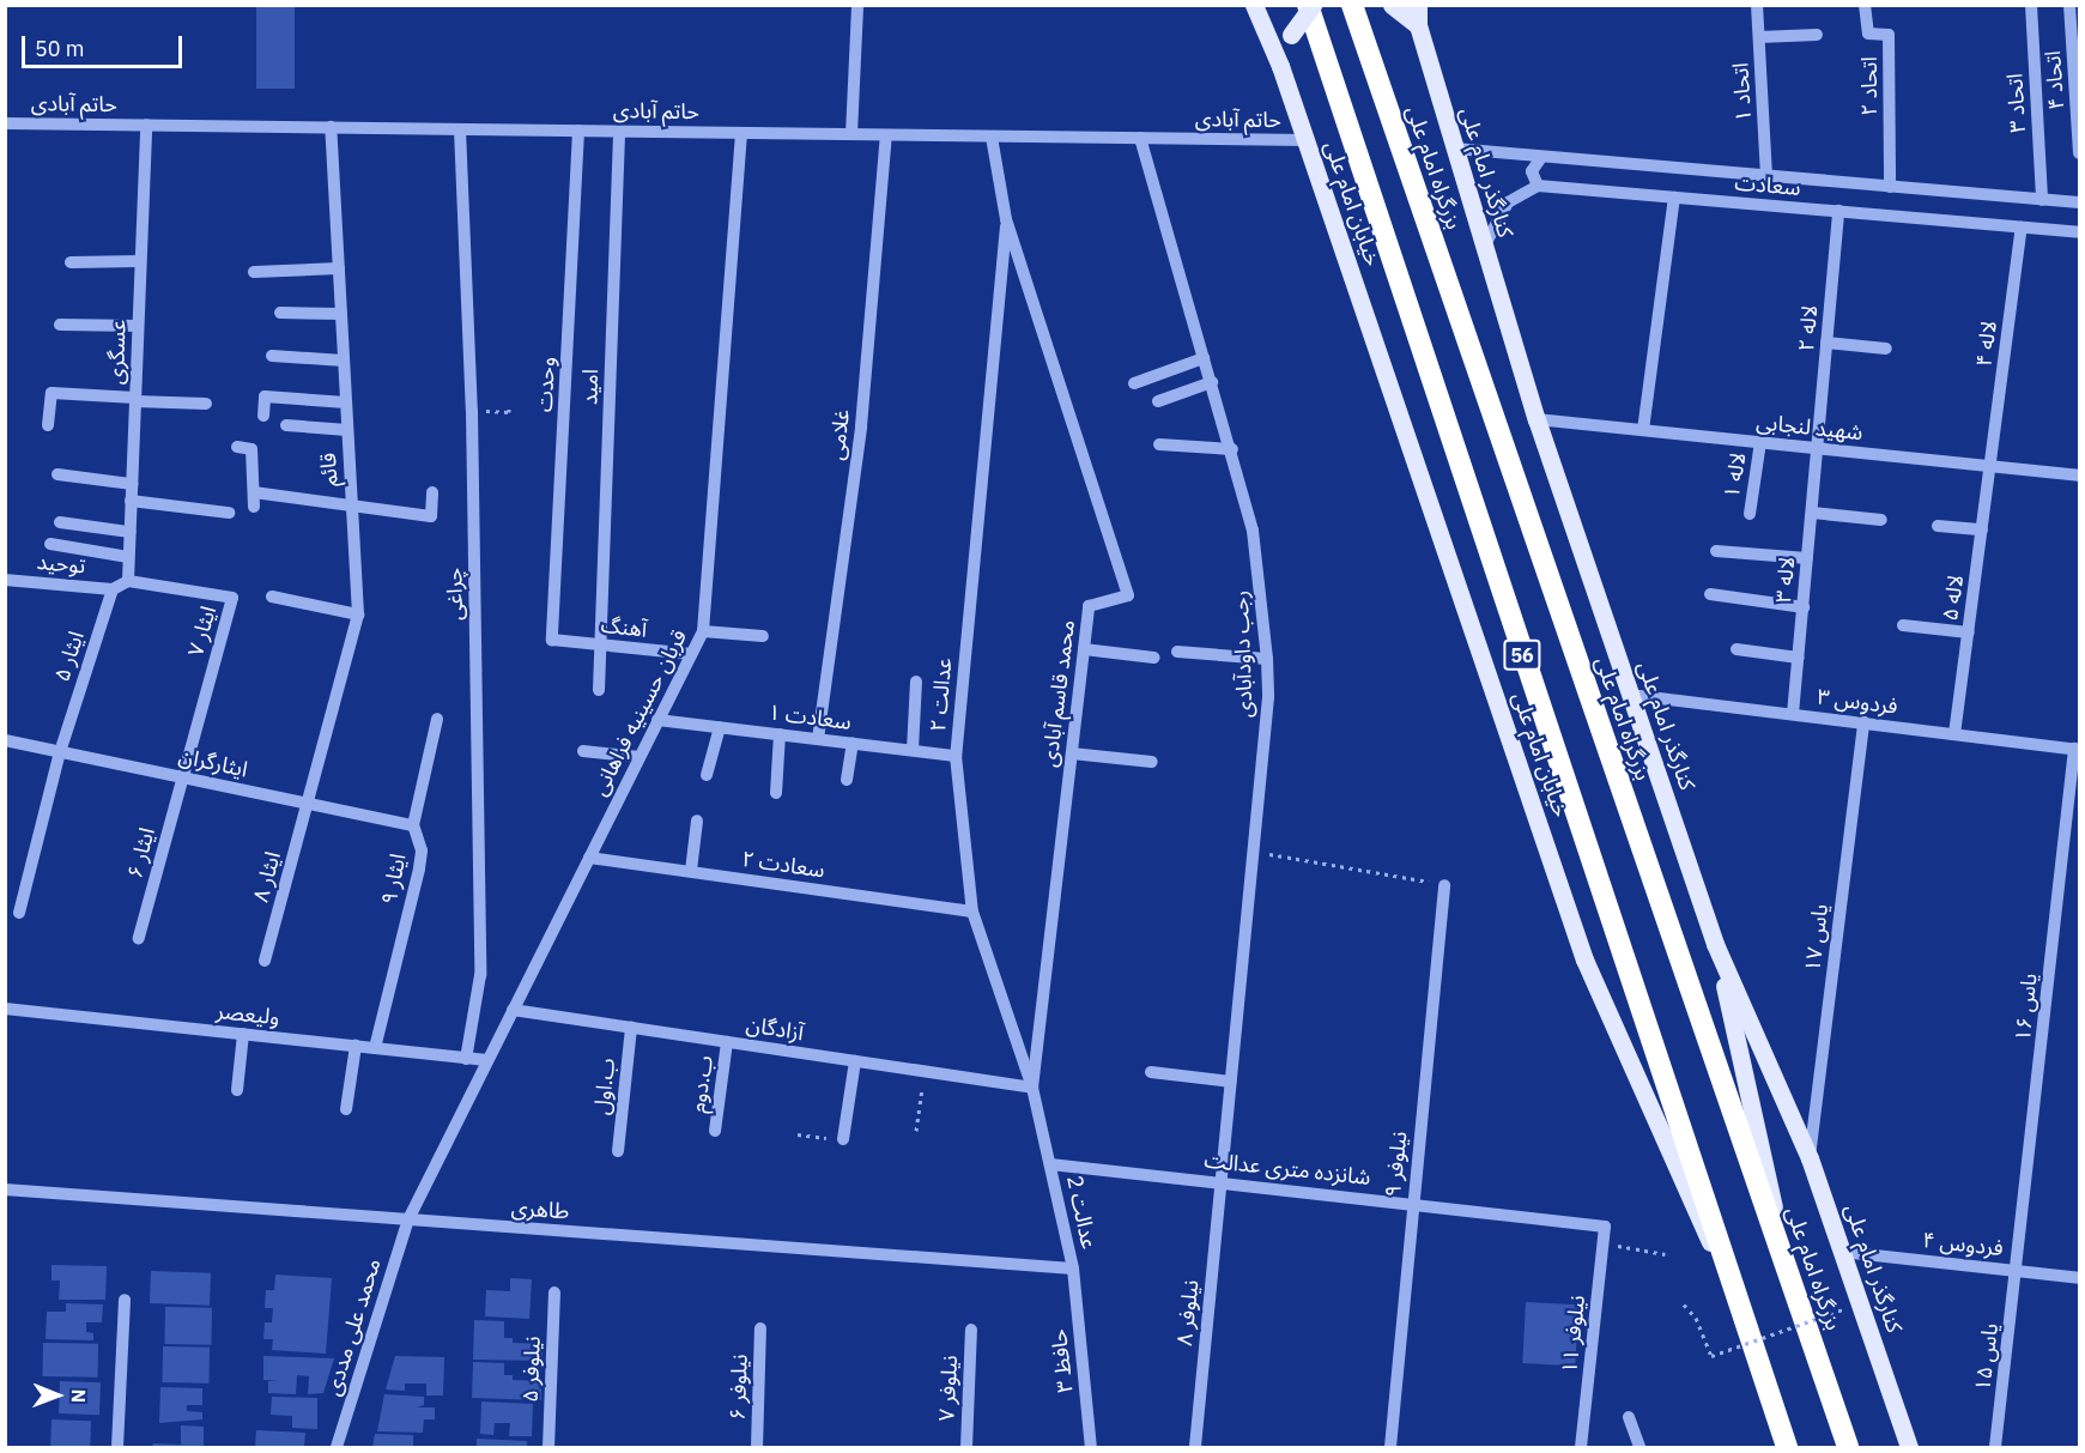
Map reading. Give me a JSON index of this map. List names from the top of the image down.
{
  "streets": {
    "highway": ["بزرگراه امام علی", "56"],
    "main road": ["کنارگذر امام علی", "خیابان امام علی"],
    "street": [
      "اتحاد ۴",
      "اتحاد ۲",
      "اتحاد ۱",
      "اتحاد ۳",
      "حاتم آبادی",
      "سعادت",
      "لاله ۲",
      "لاله ۴",
      "عسگری",
      "وحدت",
      "امید",
      "شهید لنجابی",
      "غلامی",
      "قائم",
      "لاله ۱",
      "توحید",
      "لاله ۳",
      "چراغی",
      "لاله ۵",
      "آهنگ",
      "ایثار ۷",
      "رجب داودآبادی",
      "ایثار ۵",
      "محمد قاسم آبادی",
      "عدالت ۲",
      "فردوس ۳",
      "قربان حسینیه فراهانی",
      "سعادت ۱",
      "ایثارگران",
      "ایثار ۶",
      "سعادت ۲",
      "ایثار ۸",
      "ایثار ۹",
      "یاس ۱۷",
      "یاس ۱۶",
      "ولیعصر",
      "آزادگان",
      "ب.دوم",
      "ب.اول",
      "نیلوفر ۹",
      "شانزده متری عدالت",
      "طاهری",
      "عدالت 2",
      "فردوس ۴",
      "نیلوفر ۸",
      "محمد علی مددی",
      "نیلوفر ۱۱",
      "یاس ۱۵",
      "حافظ ۳",
      "نیلوفر ۵",
      "نیلوفر ۶",
      "نیلوفر ۷"
    ]
  },
  "crossings": [
    ["اتحاد ۲", "سعادت"],
    ["اتحاد ۱", "سعادت"],
    ["اتحاد ۳", "سعادت"],
    ["حاتم آبادی", "خیابان امام علی"],
    ["حاتم آبادی", "عسگری"],
    ["حاتم آبادی", "وحدت"],
    ["حاتم آبادی", "امید"],
    ["حاتم آبادی", "غلامی"],
    ["حاتم آبادی", "قائم"],
    ["حاتم آبادی", "چراغی"],
    ["حاتم آبادی", "رجب داودآبادی"],
    ["حاتم آبادی", "محمد قاسم آبادی"],
    ["حاتم آبادی", "قربان حسینیه فراهانی"],
    ["کنارگذر امام علی", "سعادت"],
    ["کنارگذر امام علی", "شهید لنجابی"],
    ["کنارگذر امام علی", "فردوس ۳"],
    ["کنارگذر امام علی", "یاس ۱۷"],
    ["کنارگذر امام علی", "فردوس ۴"],
    ["سعادت", "لاله ۲"],
    ["سعادت", "لاله ۴"],
    ["خیابان امام علی", "56"],
    ["لاله ۲", "شهید لنجابی"],
    ["لاله ۲", "لاله ۳"],
    ["لاله ۴", "شهید لنجابی"],
    ["لاله ۴", "لاله ۵"],
    ["عسگری", "ایثار ۷"],
    ["وحدت", "آهنگ"],
    ["امید", "آهنگ"],
    ["شهید لنجابی", "لاله ۱"],
    ["شهید لنجابی", "لاله ۳"],
    ["شهید لنجابی", "لاله ۵"],
    ["غلامی", "سعادت ۱"],
    ["قائم", "ایثارگران"],
    ["قائم", "ایثار ۸"],
    ["توحید", "ایثار ۵"],
    ["لاله ۳", "فردوس ۳"],
    ["چراغی", "ولیعصر"],
    ["لاله ۵", "فردوس ۳"],
    ["آهنگ", "قربان حسینیه فراهانی"],
    ["ایثار ۷", "ایثارگران"],
    ["ایثار ۷", "ایثار ۶"],
    ["رجب داودآبادی", "شانزده متری عدالت"],
    ["رجب داودآبادی", "نیلوفر ۸"],
    ["ایثار ۵", "ایثارگران"],
    ["محمد قاسم آبادی", "عدالت ۲"],
    ["محمد قاسم آبادی", "آزادگان"],
    ["عدالت ۲", "سعادت ۱"],
    ["عدالت ۲", "سعادت ۲"],
    ["عدالت ۲", "آزادگان"],
    ["عدالت ۲", "شانزده متری عدالت"],
    ["عدالت ۲", "عدالت 2"],
    ["فردوس ۳", "یاس ۱۷"],
    ["فردوس ۳", "یاس ۱۶"],
    ["قربان حسینیه فراهانی", "سعادت ۱"],
    ["قربان حسینیه فراهانی", "سعادت ۲"],
    ["قربان حسینیه فراهانی", "ولیعصر"],
    ["قربان حسینیه فراهانی", "آزادگان"],
    ["قربان حسینیه فراهانی", "طاهری"],
    ["قربان حسینیه فراهانی", "محمد علی مددی"],
    ["ایثارگران", "ایثار ۶"],
    ["ایثارگران", "ایثار ۸"],
    ["ایثارگران", "ایثار ۹"],
    ["ایثار ۹", "ولیعصر"],
    ["یاس ۱۶", "فردوس ۴"],
    ["یاس ۱۶", "یاس ۱۵"],
    ["آزادگان", "ب.دوم"],
    ["آزادگان", "ب.اول"],
    ["نیلوفر ۹", "شانزده متری عدالت"],
    ["شانزده متری عدالت", "عدالت 2"],
    ["شانزده متری عدالت", "نیلوفر ۸"],
    ["شانزده متری عدالت", "نیلوفر ۱۱"],
    ["طاهری", "عدالت 2"],
    ["طاهری", "محمد علی مددی"],
    ["طاهری", "حافظ ۳"],
    ["عدالت 2", "حافظ ۳"],
    ["فردوس ۴", "یاس ۱۵"]
  ],
  "scale_bar": "50 m",
  "north": "right"
}
